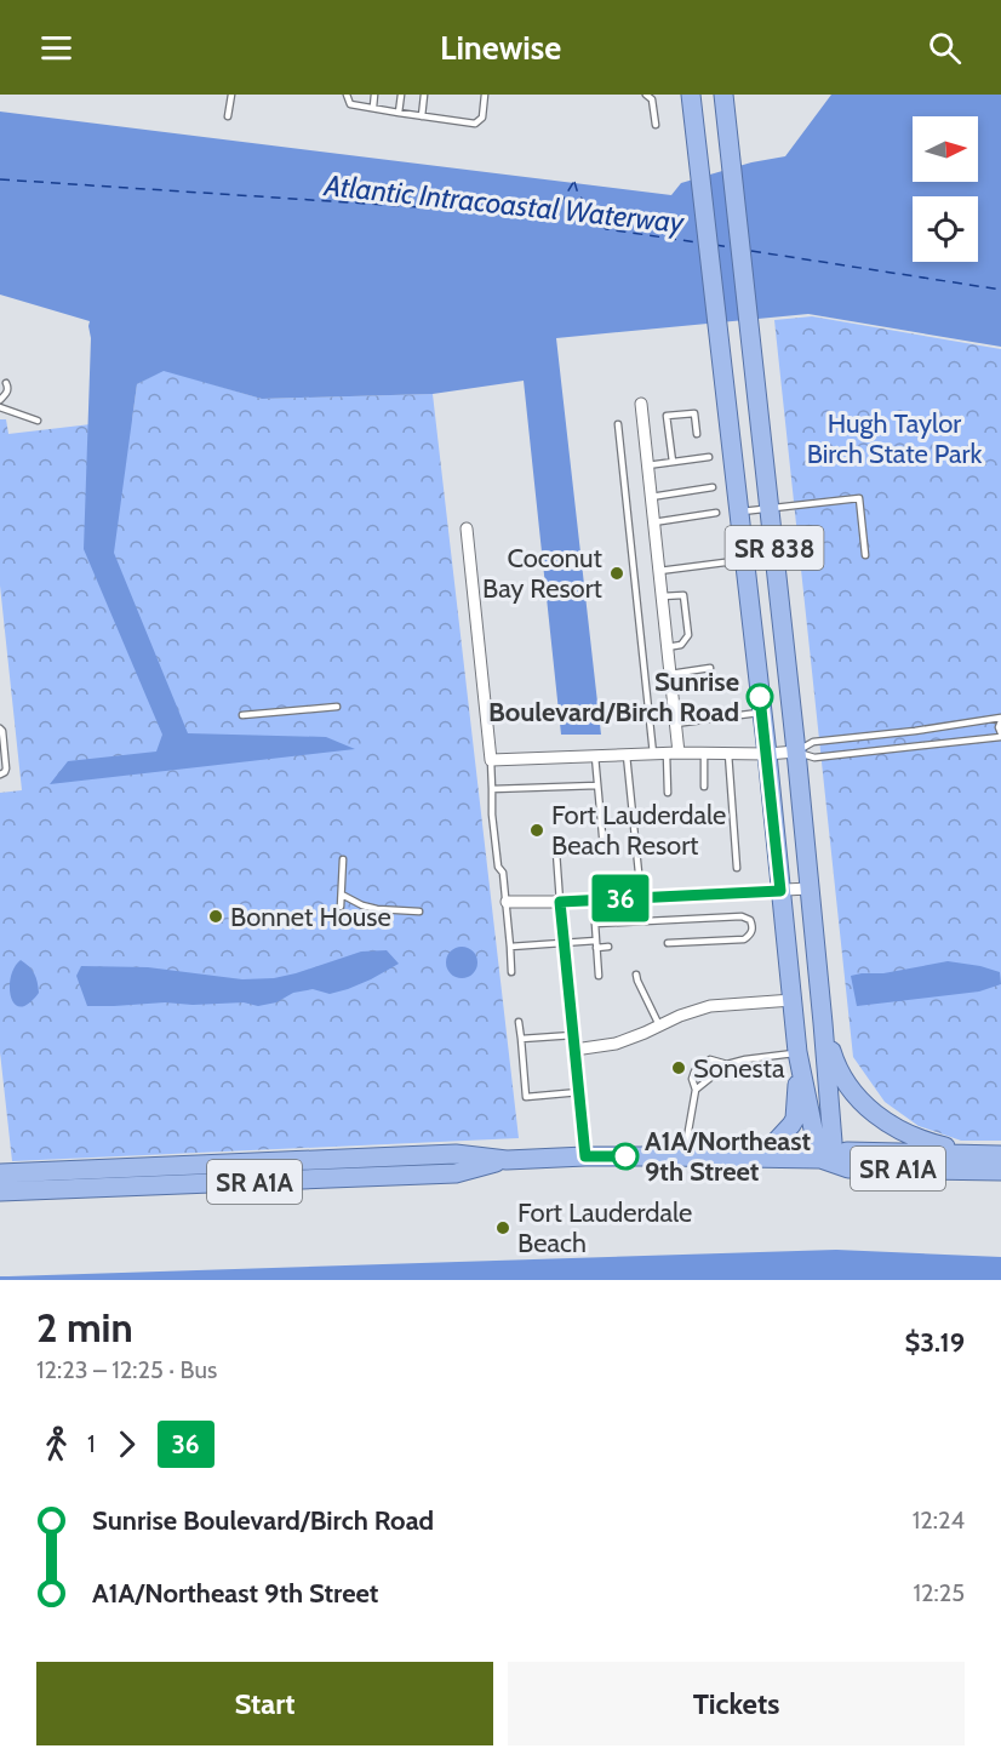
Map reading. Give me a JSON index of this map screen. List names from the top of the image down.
{
  "streets": {
    "main road": ["SR 838", "SR A1A"]
  },
  "crossings": [
    ["SR 838", "SR A1A"]
  ],
  "water": ["Atlantic Intracoastal Waterway"],
  "parks": ["Hugh Taylor Birch State Park"],
  "places": [
    "Coconut Bay Resort",
    "Sunrise Boulevard/Birch Road",
    "Fort Lauderdale Beach Resort",
    "Bonnet House",
    "Sonesta",
    "A1A/Northeast 9th Street",
    "Fort Lauderdale Beach"
  ],
  "lines": ["bus line 36"],
  "north": "right",
  "page": {
    "header": "Linewise",
    "on_map": "36",
    "heading": ["2 min", "12:23 – 12:25 · Bus", "$3.19"],
    "legs": ["1", "36"],
    "list": [
      {
        "name": "Sunrise Boulevard/Birch Road",
        "value": "12:24"
      },
      {
        "name": "A1A/Northeast 9th Street",
        "value": "12:25"
      }
    ],
    "buttons": ["Start", "Tickets"]
  }
}
